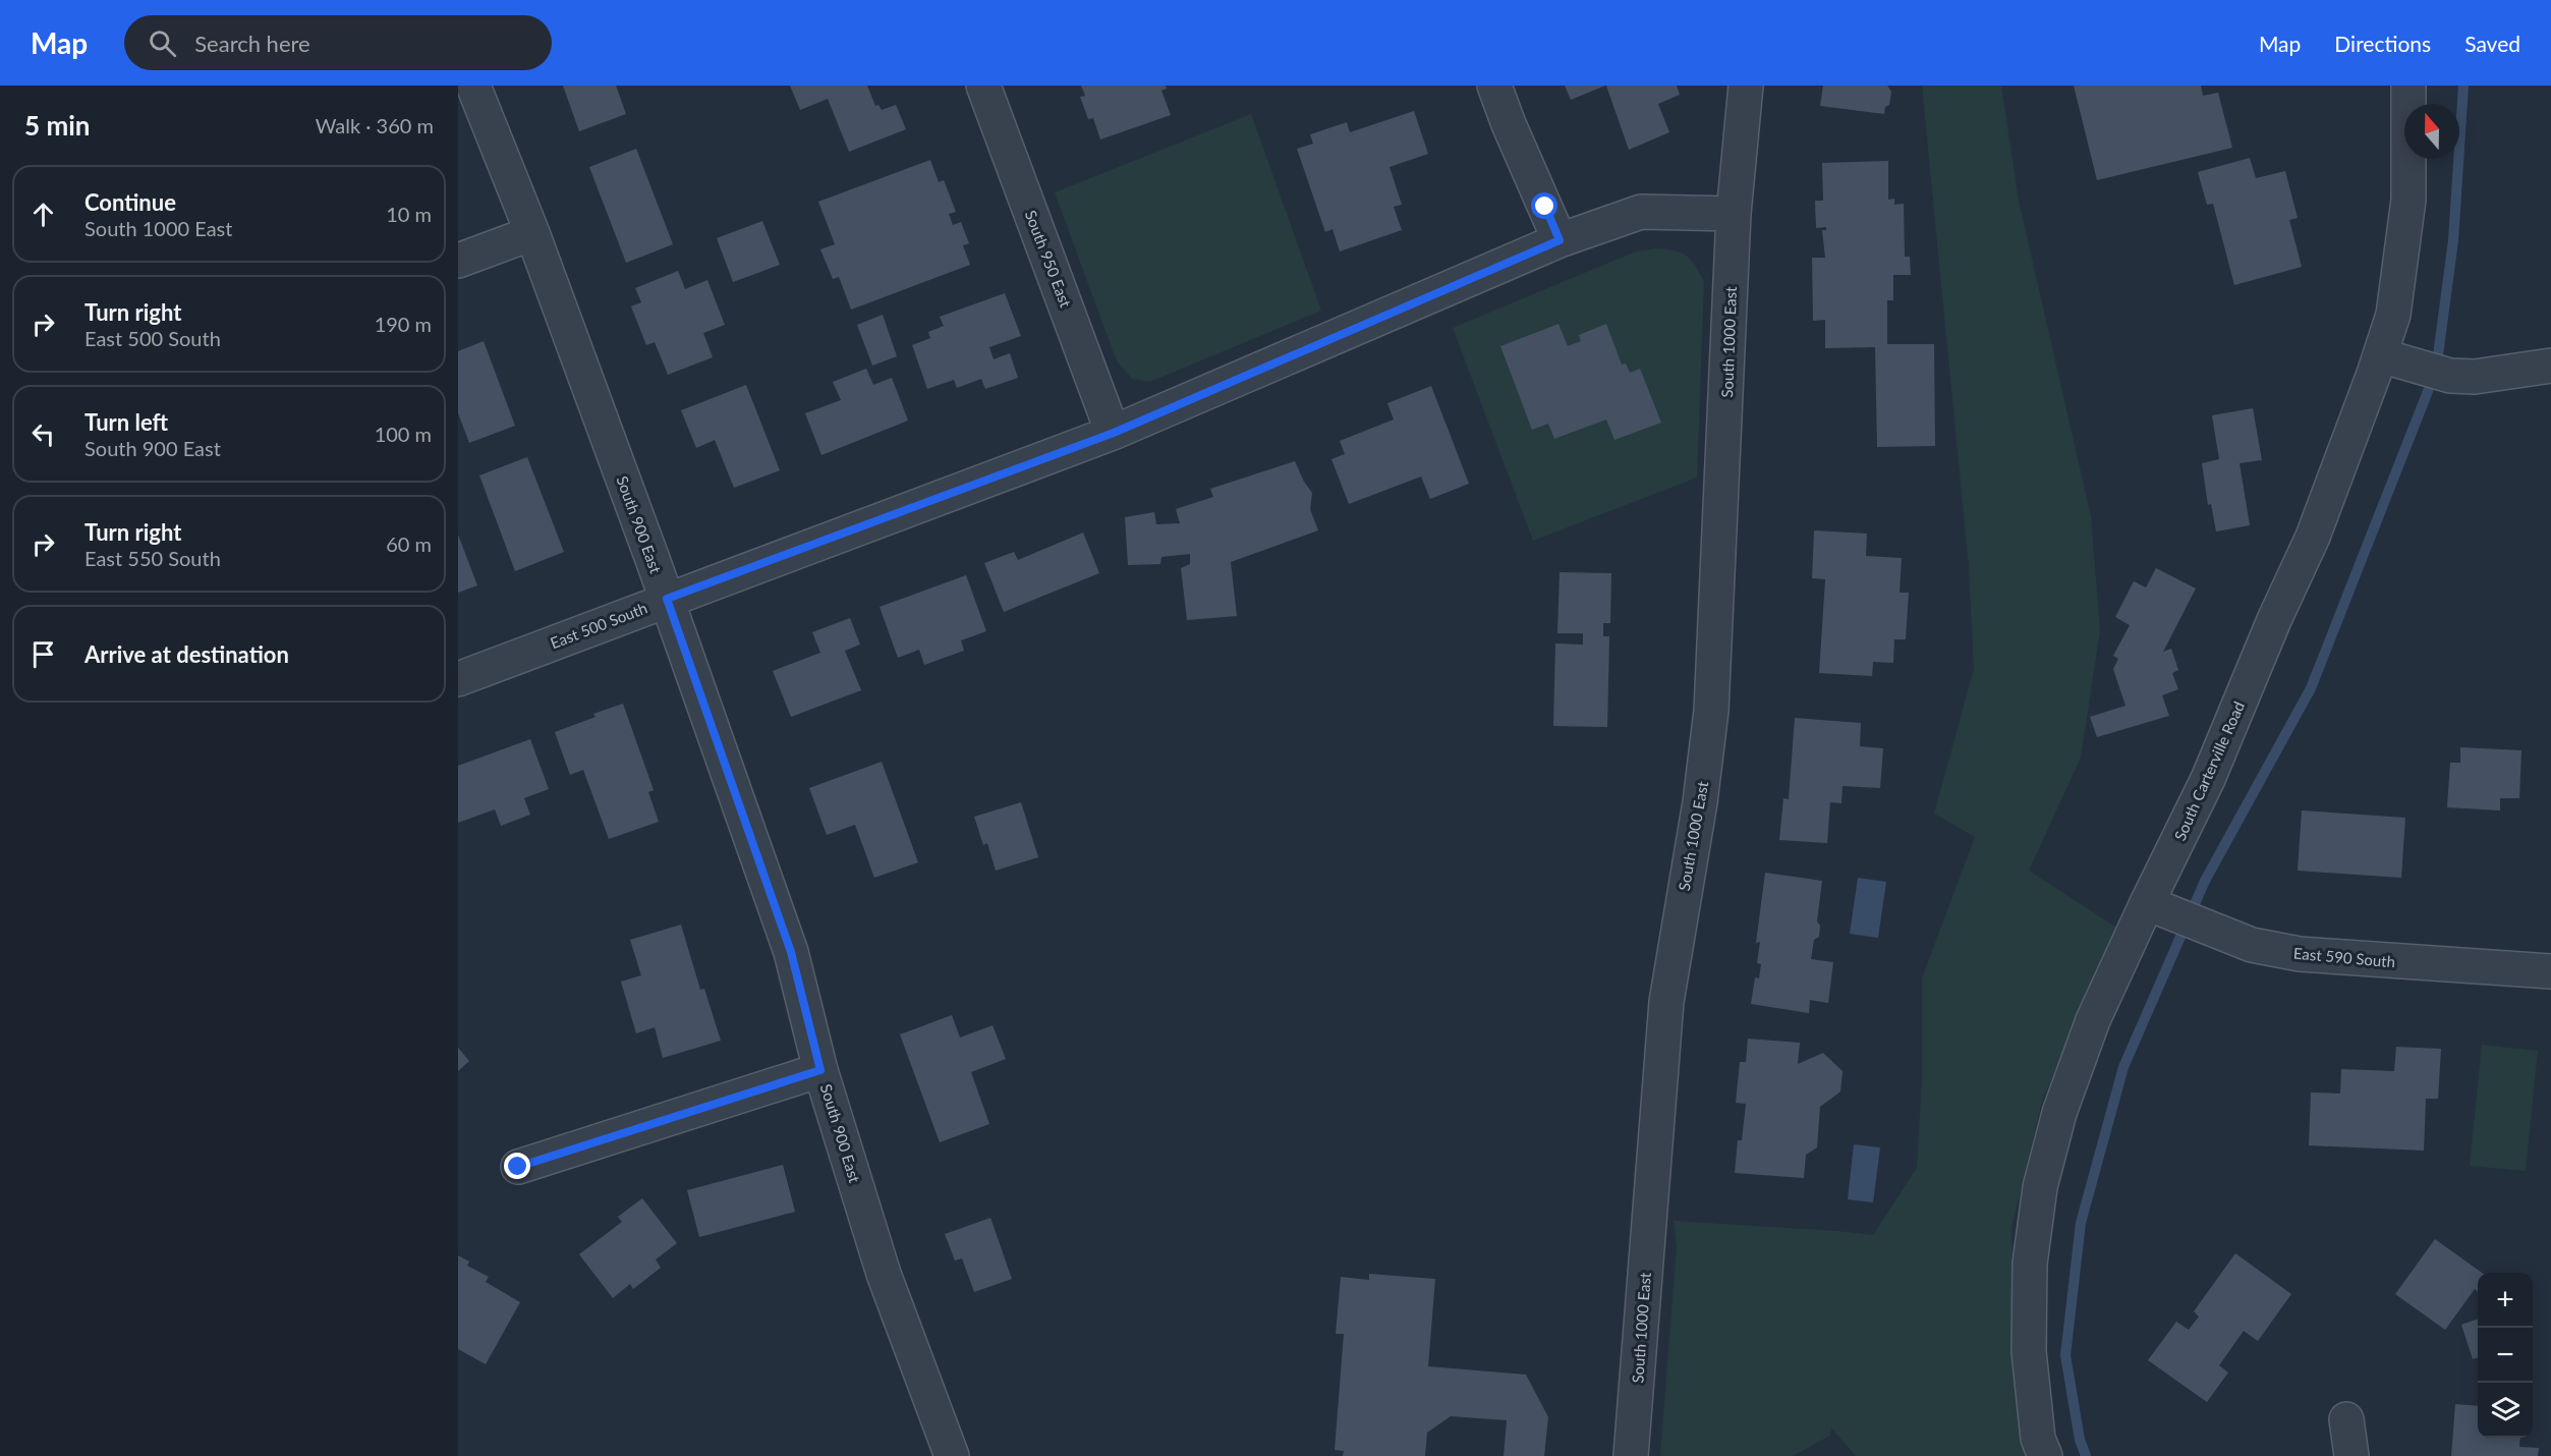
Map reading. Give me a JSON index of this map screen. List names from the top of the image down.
{
  "streets": {
    "street": [
      "South 950 East",
      "South 1000 East",
      "South 900 East",
      "East 500 South",
      "South Carterville Road",
      "East 590 South"
    ]
  },
  "crossings": [
    ["South 950 East", "East 500 South"],
    ["South 1000 East", "East 500 South"],
    ["South 900 East", "East 500 South"],
    ["South Carterville Road", "East 590 South"]
  ],
  "north": "top",
  "page": {
    "header": "Map",
    "search": "Search here",
    "nav": ["Map", "Directions", "Saved"],
    "heading": ["5 min", "Walk · 360 m"],
    "list": [
      ["Continue", "South 1000 East", "10 m"],
      ["Turn right", "East 500 South", "190 m"],
      ["Turn left", "South 900 East", "100 m"],
      ["Turn right", "East 550 South", "60 m"],
      "Arrive at destination"
    ],
    "map_buttons": ["+", "−"]
  }
}
